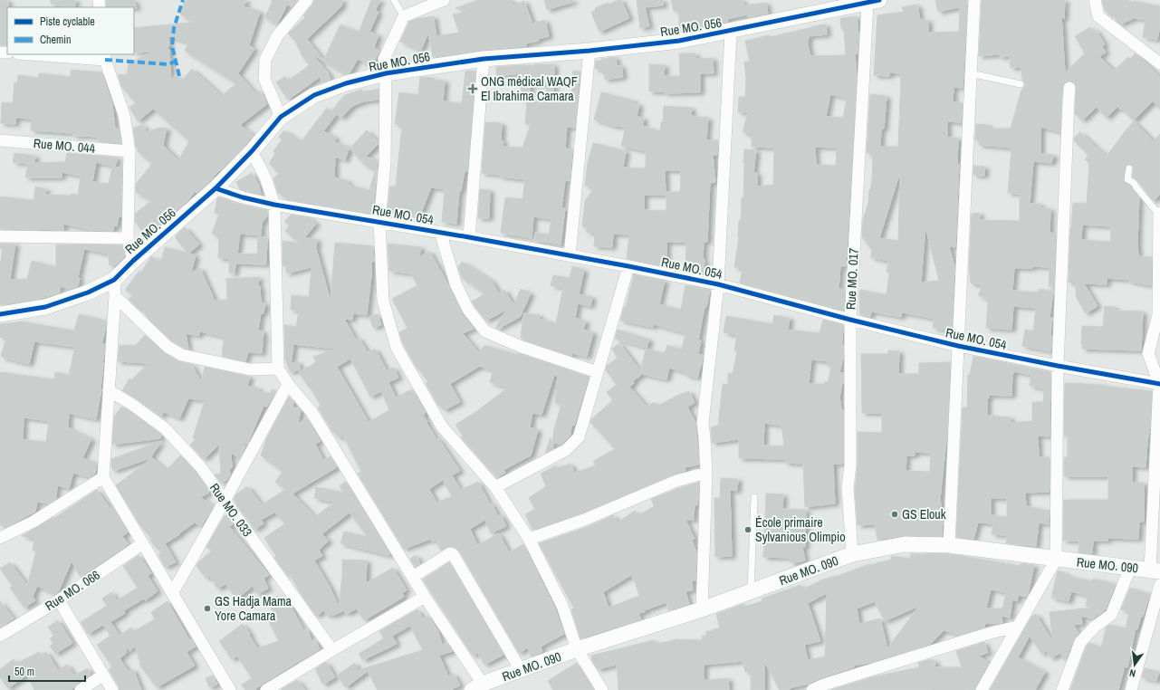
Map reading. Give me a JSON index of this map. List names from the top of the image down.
{
  "streets": {
    "street": [
      "Rue MO. 056",
      "Rue MO. 044",
      "Rue MO. 054",
      "Rue MO. 017",
      "Rue MO. 033",
      "Rue MO. 090",
      "Rue MO. 066"
    ]
  },
  "crossings": [
    ["Rue MO. 056", "Rue MO. 054"],
    ["Rue MO. 056", "Rue MO. 017"],
    ["Rue MO. 054", "Rue MO. 017"],
    ["Rue MO. 017", "Rue MO. 090"]
  ],
  "places": {
    "health": ["ONG médical WAQF El Ibrahima Camara"],
    "other": ["GS Elouk", "École primaire Sylvanious Olimpio", "GS Hadja Mama Yore Camara"]
  },
  "legend": ["Piste cyclable", "Chemin"],
  "scale_bar": "50 m",
  "north": "bottom"
}
